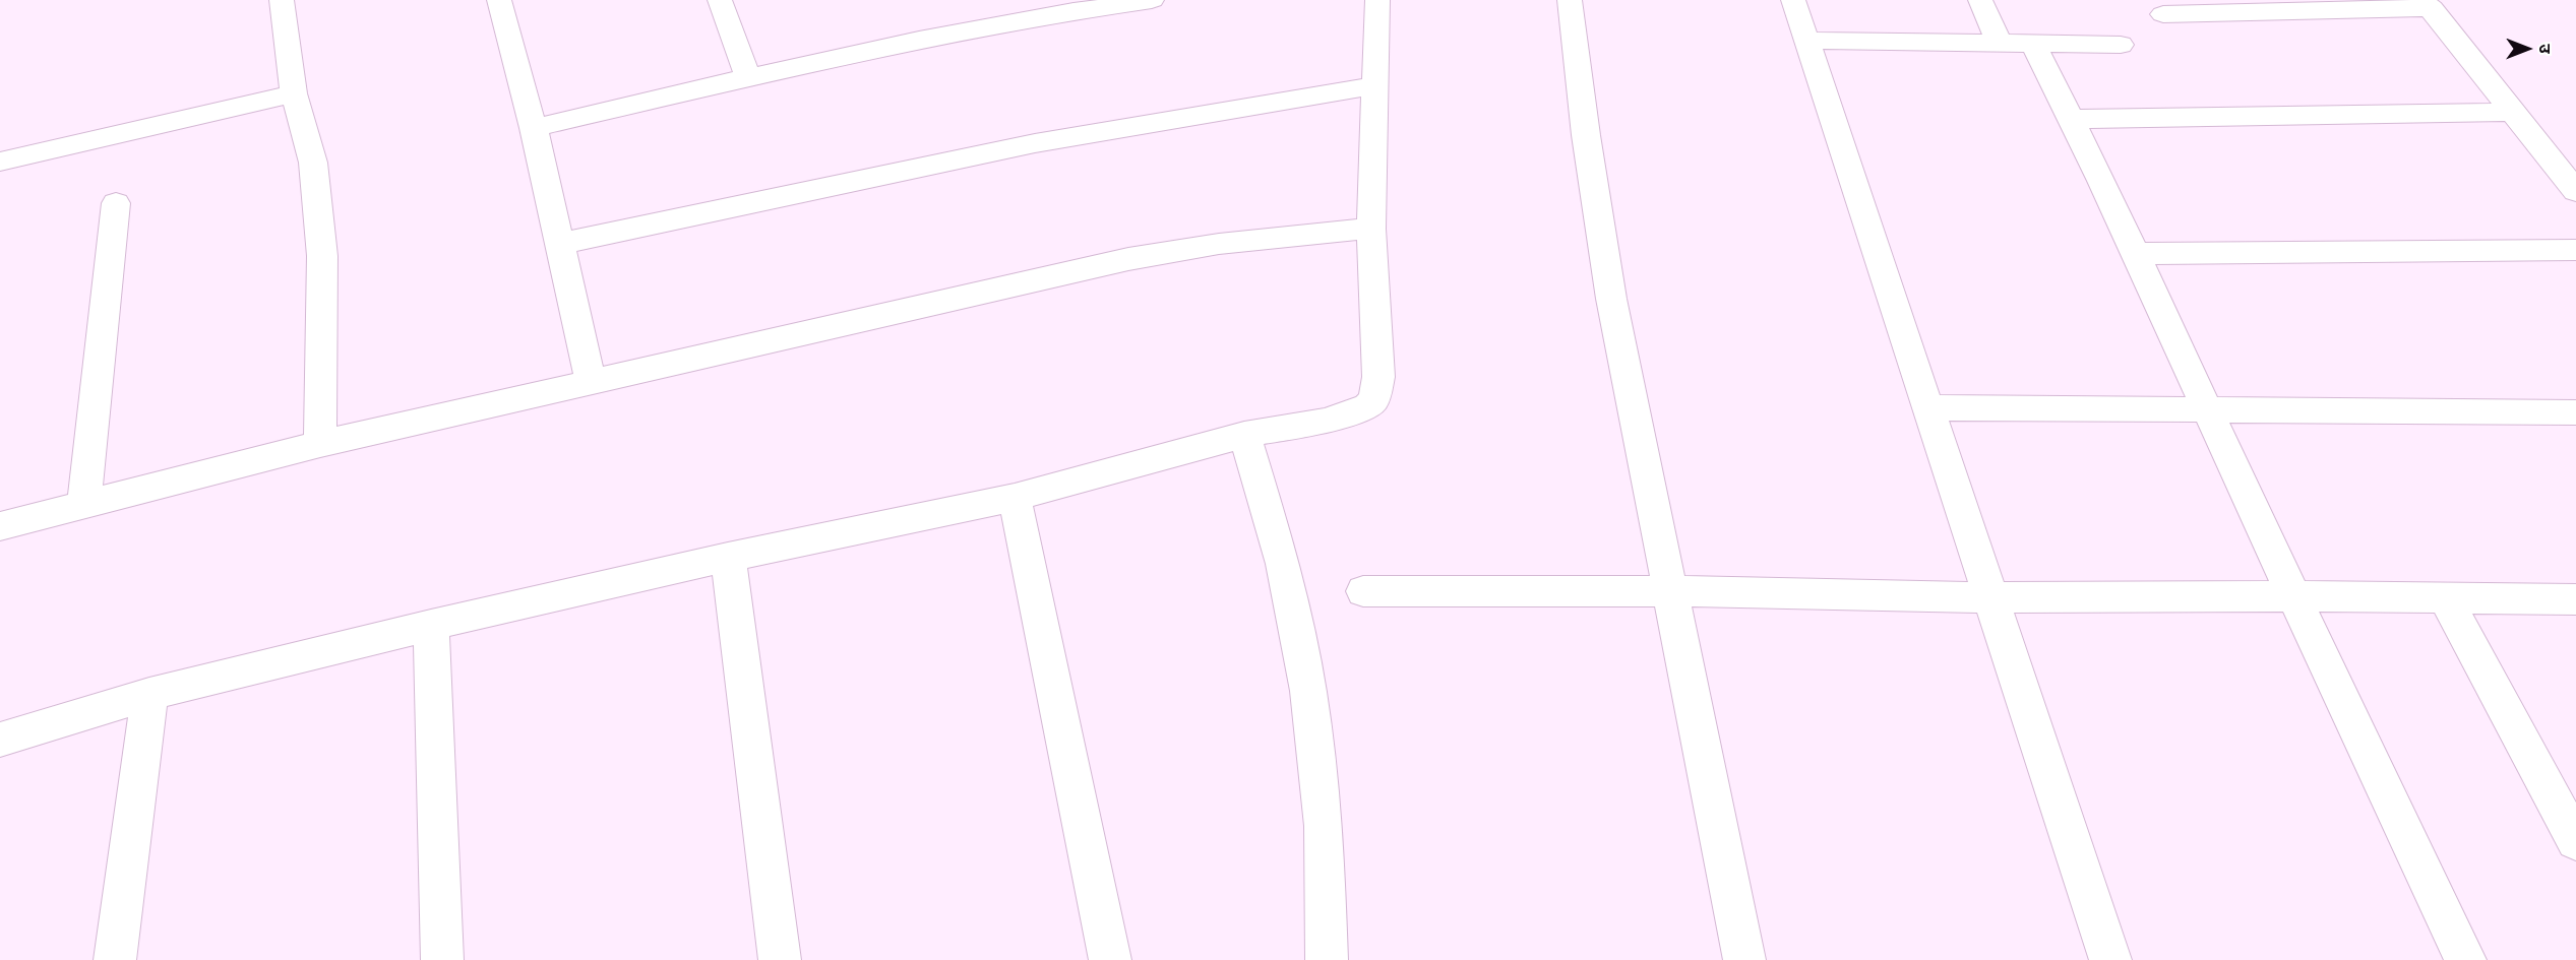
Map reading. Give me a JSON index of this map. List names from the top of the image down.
{
  "north": "right"
}
